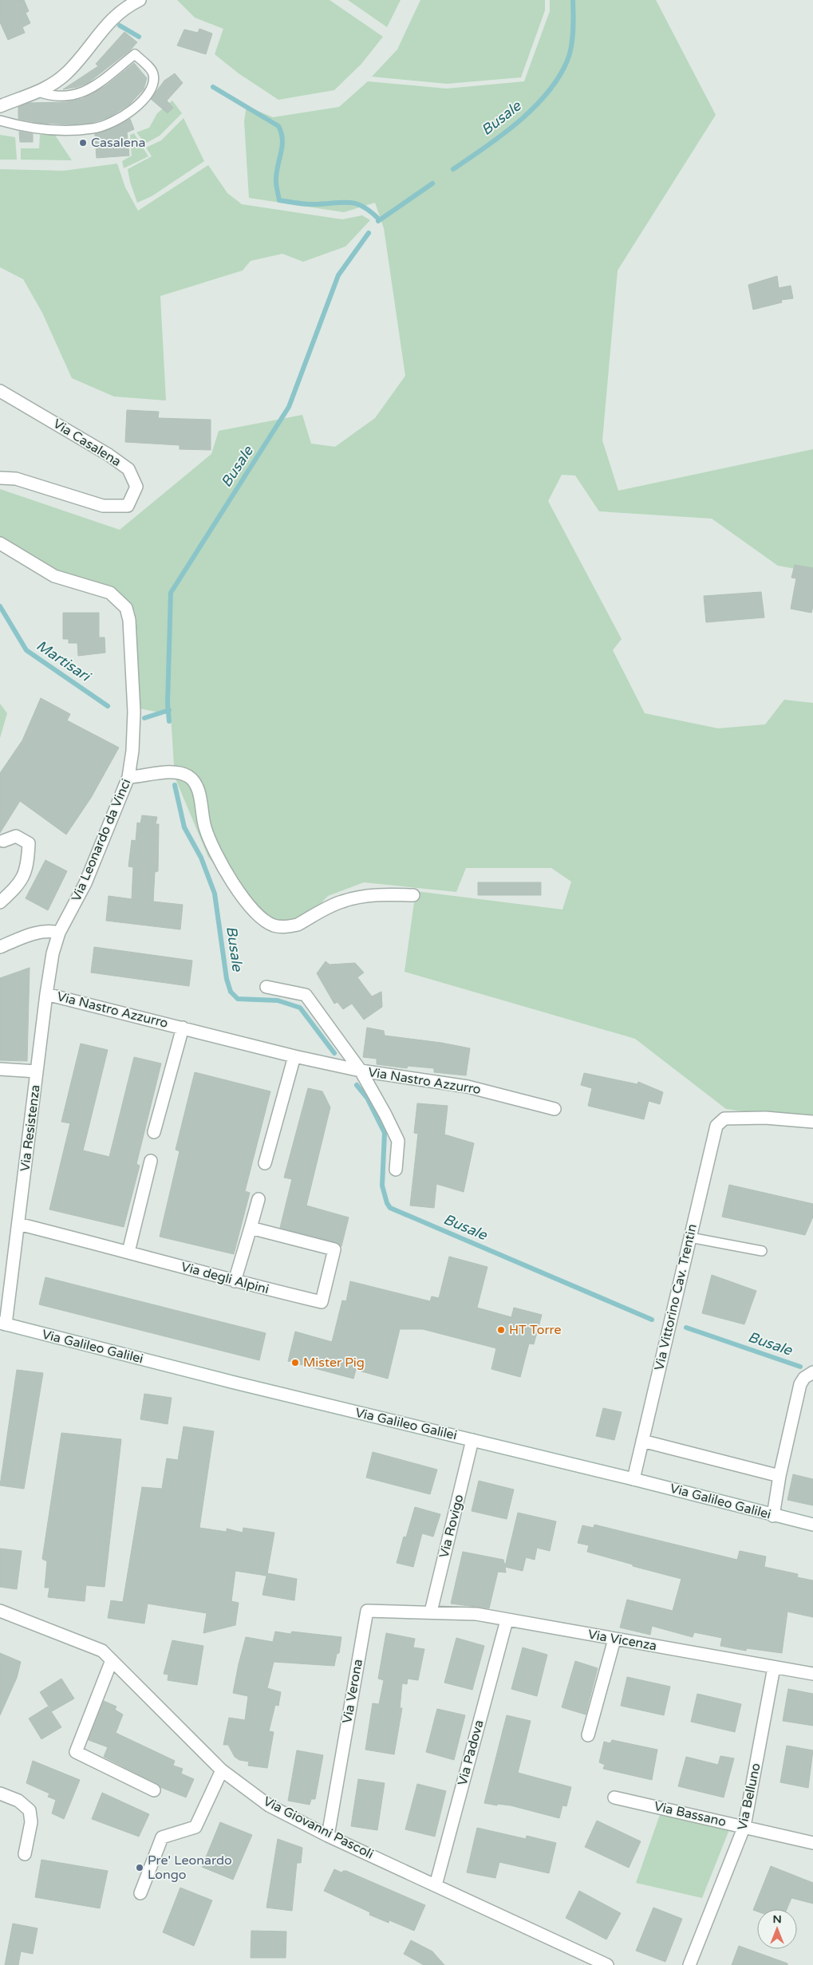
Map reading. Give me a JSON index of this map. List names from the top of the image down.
{
  "streets": {
    "street": [
      "Via Casalena",
      "Via Leonardo da Vinci",
      "Via Nastro Azzurro",
      "Via Resistenza",
      "Via degli Alpini",
      "Via Vittorino Cav. Trentin",
      "Via Galileo Galilei",
      "Via Rovigo",
      "Via Vicenza",
      "Via Verona",
      "Via Padova",
      "Via Belluno",
      "Via Bassano",
      "Via Giovanni Pascoli"
    ]
  },
  "crossings": [
    ["Via Leonardo da Vinci", "Via Resistenza"],
    ["Via Nastro Azzurro", "Via Resistenza"],
    ["Via Resistenza", "Via degli Alpini"],
    ["Via Resistenza", "Via Galileo Galilei"],
    ["Via Vittorino Cav. Trentin", "Via Galileo Galilei"],
    ["Via Galileo Galilei", "Via Rovigo"],
    ["Via Rovigo", "Via Vicenza"],
    ["Via Rovigo", "Via Verona"],
    ["Via Vicenza", "Via Verona"],
    ["Via Vicenza", "Via Padova"],
    ["Via Vicenza", "Via Belluno"],
    ["Via Verona", "Via Giovanni Pascoli"],
    ["Via Padova", "Via Giovanni Pascoli"],
    ["Via Belluno", "Via Bassano"]
  ],
  "water": ["Busale", "Martisari"],
  "places": [
    "Casalena",
    "HT Torre",
    "Mister Pig",
    "Pre' Leonardo Longo"
  ],
  "north": "top"
}
